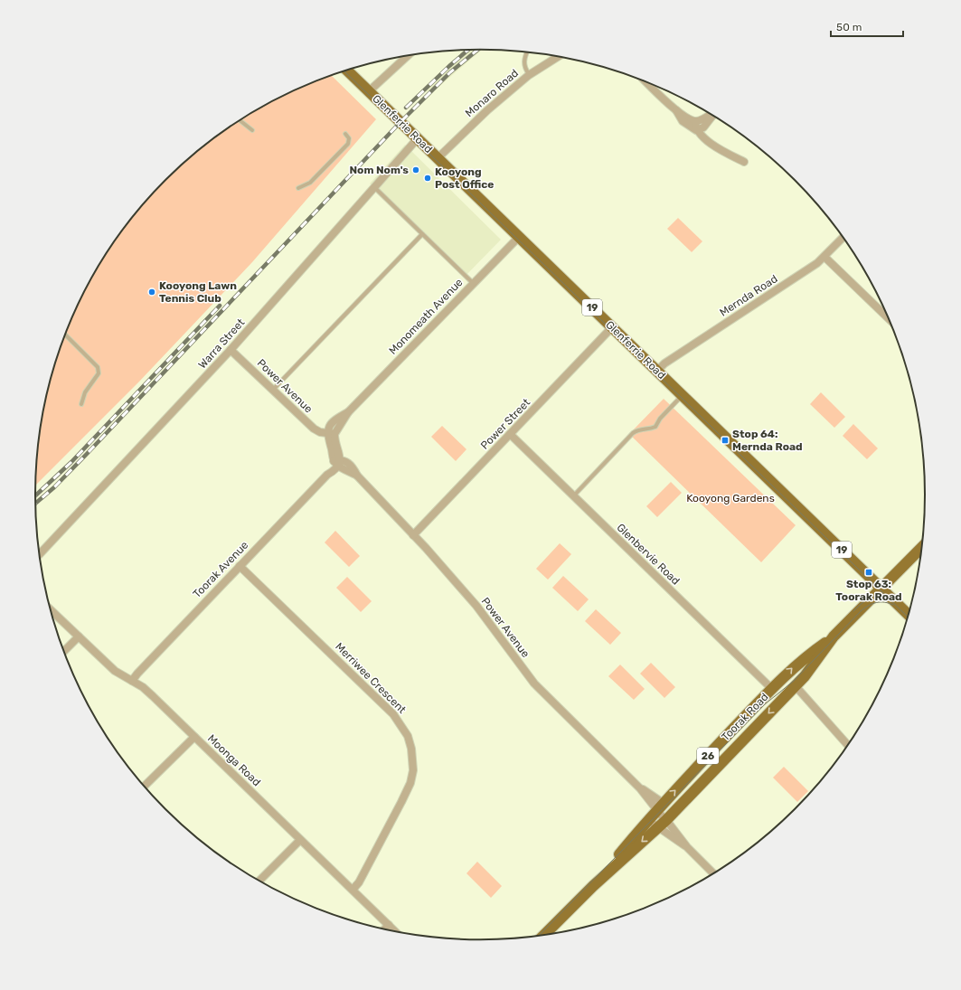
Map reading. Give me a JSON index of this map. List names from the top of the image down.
{
  "streets": {
    "main road": [
      "Glenferrie Road",
      "19",
      "Toorak Road",
      "26"
    ],
    "street": [
      "Monaro Road",
      "Mernda Road",
      "Monomeath Avenue",
      "Warra Street",
      "Power Avenue",
      "Power Street",
      "Glenbervie Road",
      "Toorak Avenue",
      "Merriwee Crescent",
      "Moonga Road"
    ]
  },
  "crossings": [
    ["Monaro Road", "Glenferrie Road"],
    ["Glenferrie Road", "Mernda Road"],
    ["Glenferrie Road", "Monomeath Avenue"],
    ["Glenferrie Road", "Warra Street"],
    ["Glenferrie Road", "Power Street"],
    ["Glenferrie Road", "Toorak Road"],
    ["Monomeath Avenue", "Power Avenue"],
    ["Warra Street", "Power Avenue"],
    ["Power Avenue", "Power Street"],
    ["Power Avenue", "Toorak Avenue"],
    ["Power Avenue", "Toorak Road"],
    ["Power Street", "Glenbervie Road"],
    ["Glenbervie Road", "Toorak Road"],
    ["Toorak Avenue", "Merriwee Crescent"],
    ["Toorak Avenue", "Moonga Road"],
    ["Merriwee Crescent", "Moonga Road"]
  ],
  "parks": ["Kooyong Gardens"],
  "places": {
    "other": ["Nom Nom's", "Kooyong Post Office", "Kooyong Lawn Tennis Club"],
    "transit": ["Stop 64: Mernda Road", "Stop 63: Toorak Road"]
  },
  "scale_bar": "50 m"
}
